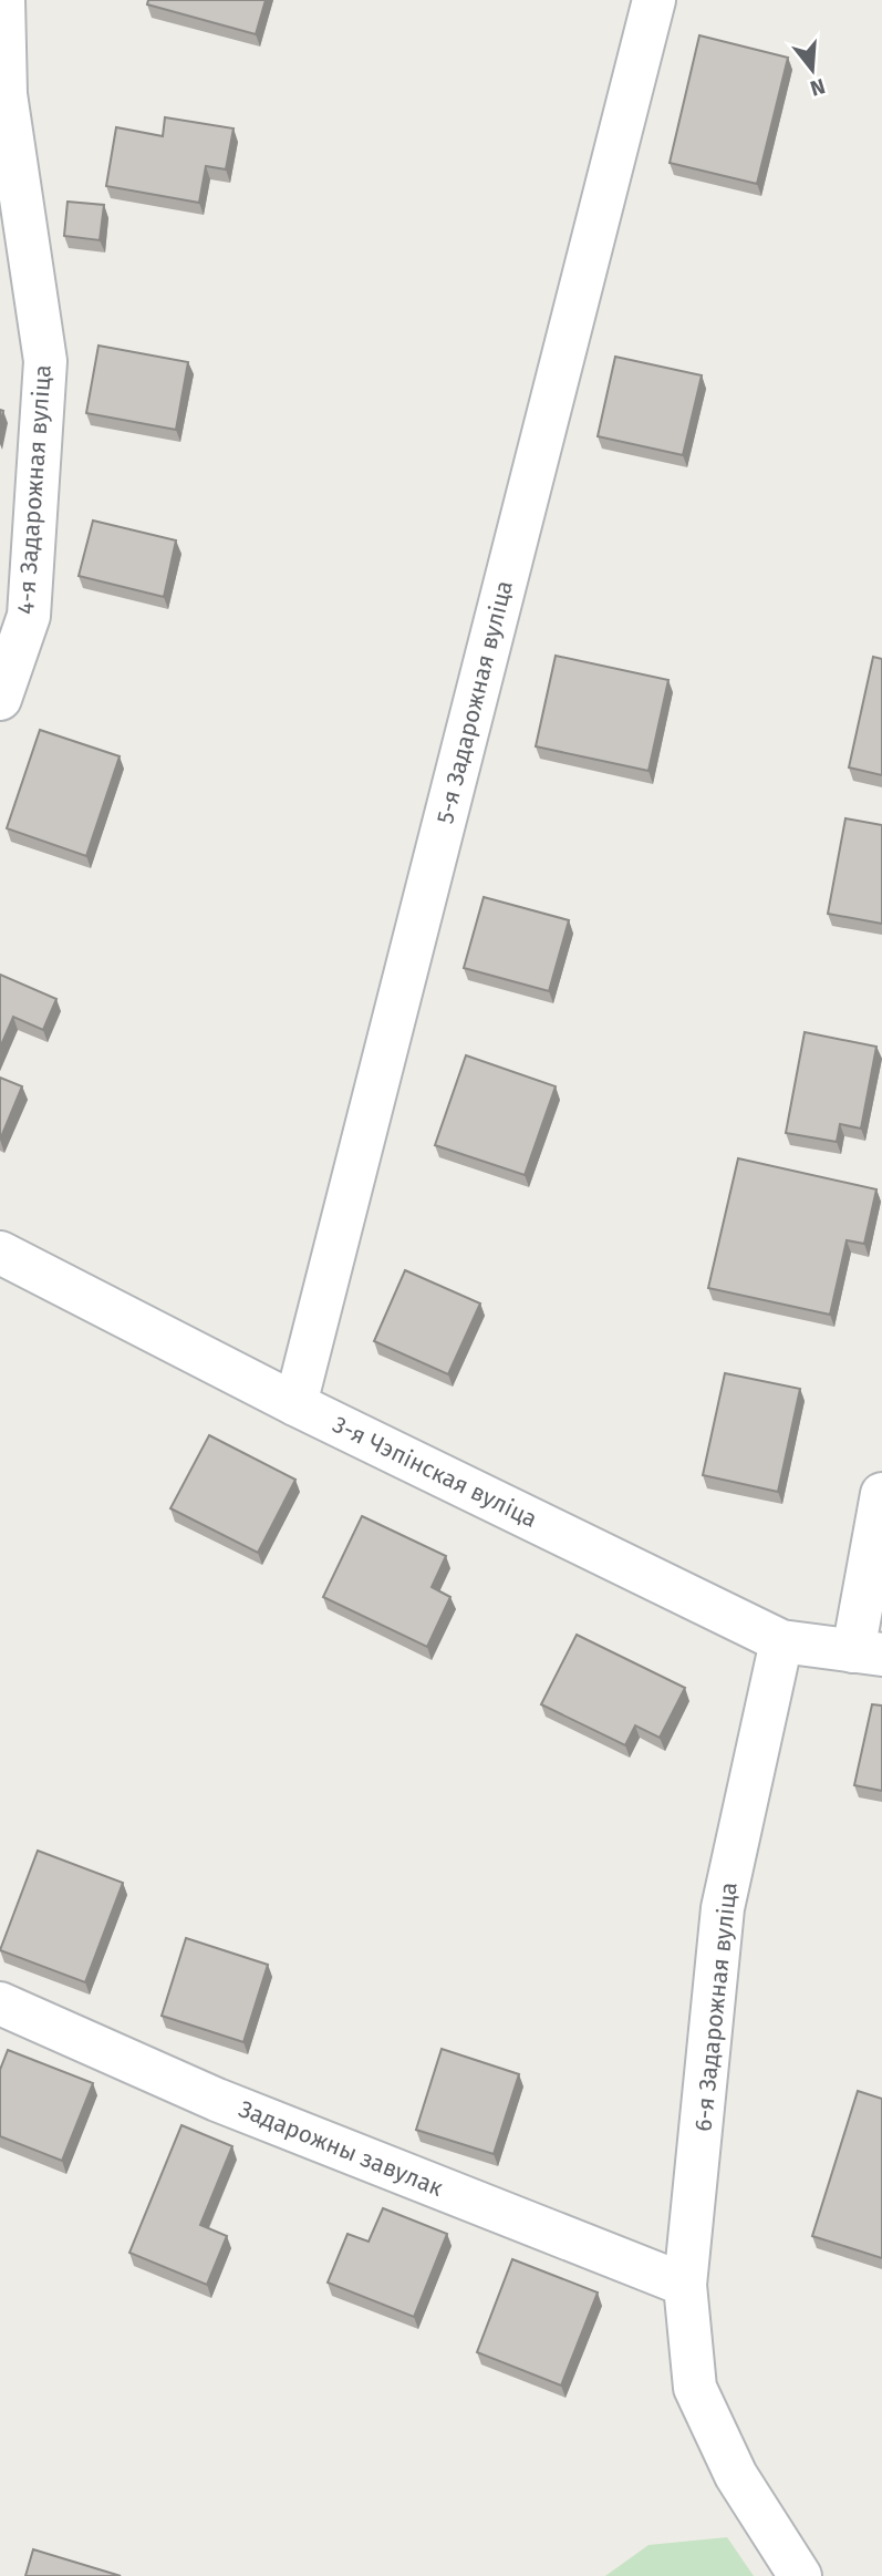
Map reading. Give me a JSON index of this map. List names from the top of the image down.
{
  "streets": {
    "street": [
      "4-я Задарожная вуліца",
      "5-я Задарожная вуліца",
      "3-я Чэпінская вуліца",
      "6-я Задарожная вуліца",
      "Задарожны завулак"
    ]
  },
  "crossings": [
    ["5-я Задарожная вуліца", "3-я Чэпінская вуліца"],
    ["3-я Чэпінская вуліца", "6-я Задарожная вуліца"],
    ["6-я Задарожная вуліца", "Задарожны завулак"]
  ],
  "north": "bottom"
}
